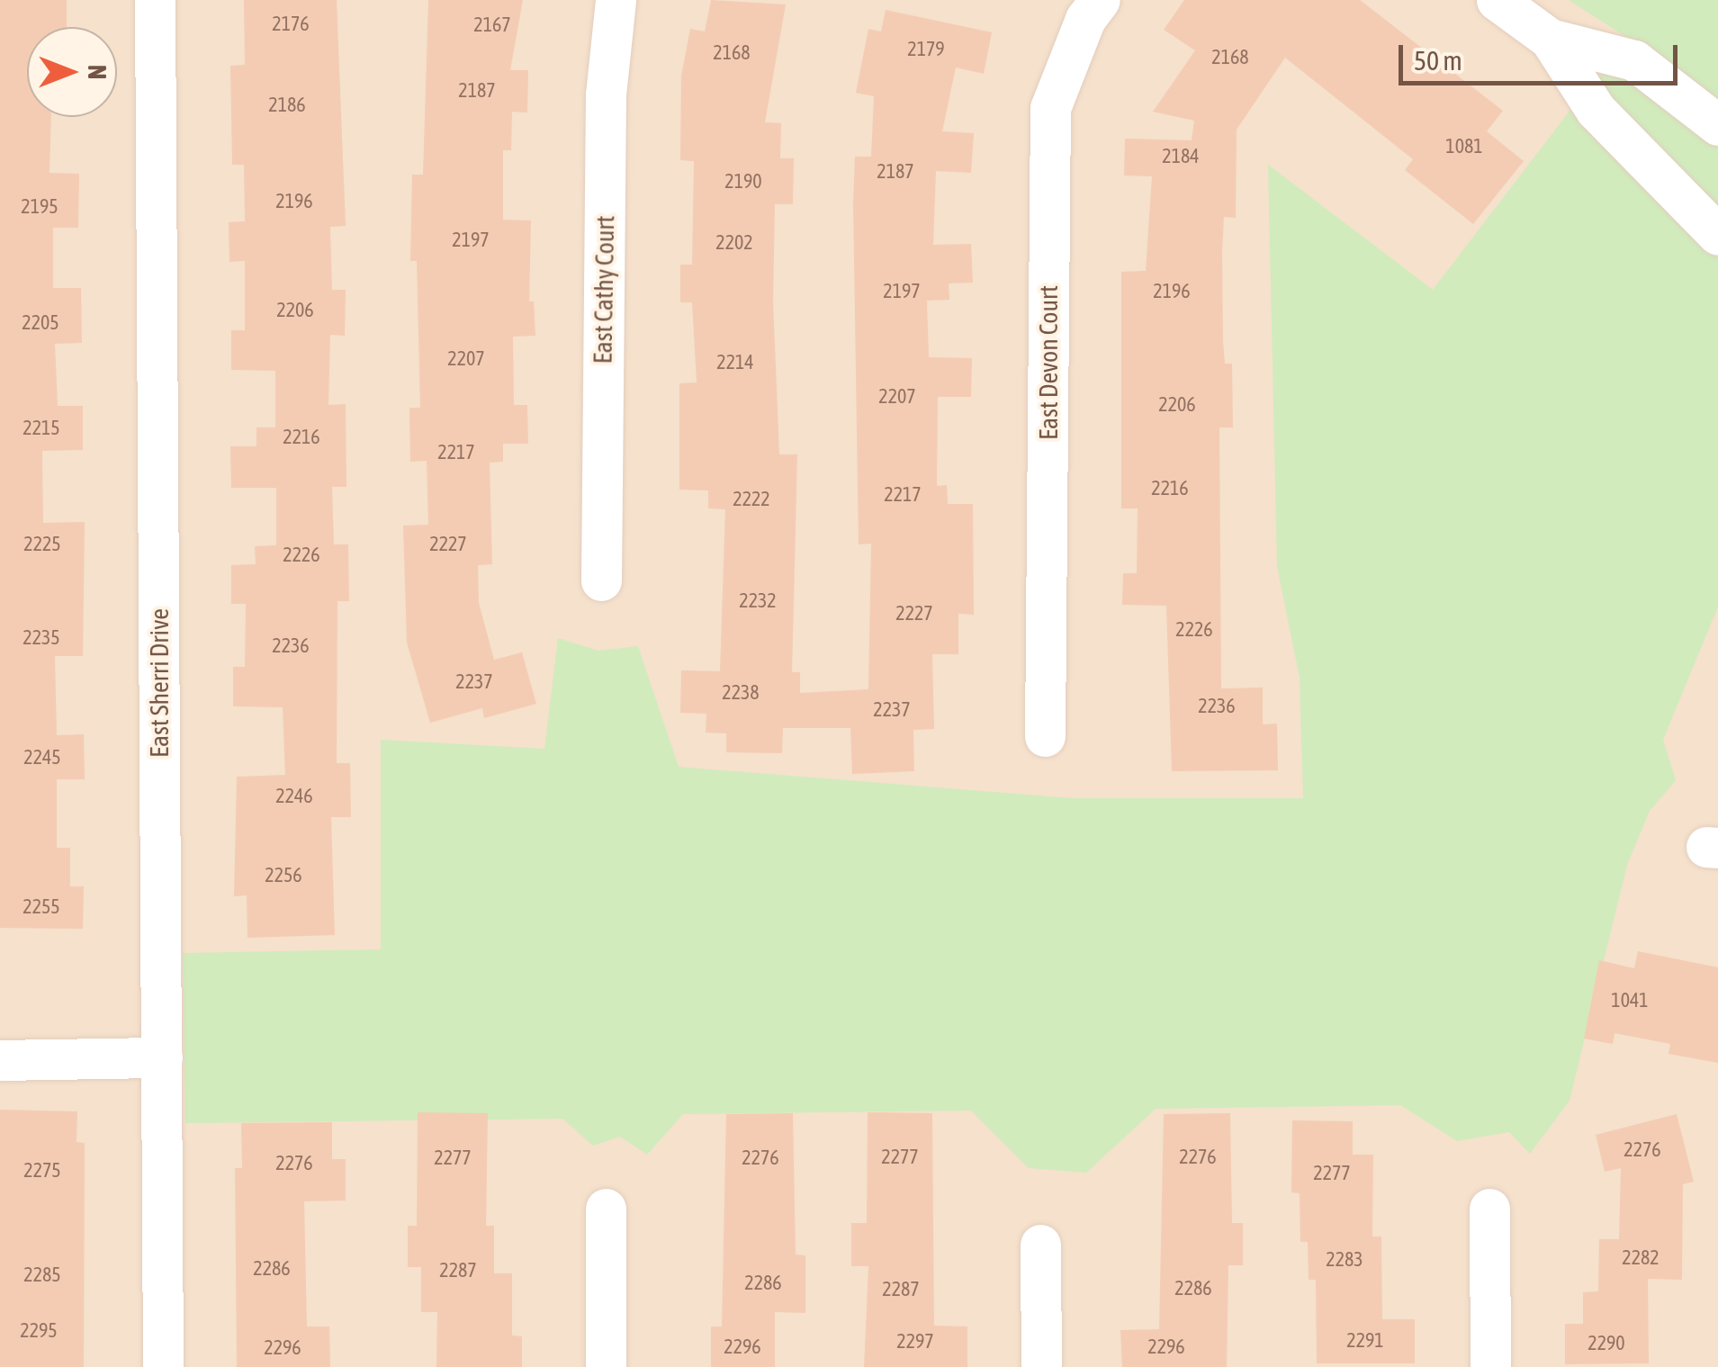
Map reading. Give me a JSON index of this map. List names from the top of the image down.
{
  "streets": {
    "street": ["East Cathy Court", "East Devon Court", "East Sherri Drive"]
  },
  "house_numbers": [
    "2176",
    "2167",
    "2179",
    "2168",
    "2168",
    "2187",
    "2186",
    "1081",
    "2184",
    "2187",
    "2190",
    "2196",
    "2195",
    "2197",
    "2202",
    "2197",
    "2196",
    "2206",
    "2205",
    "2207",
    "2214",
    "2207",
    "2206",
    "2215",
    "2216",
    "2217",
    "2216",
    "2217",
    "2222",
    "2225",
    "2227",
    "2226",
    "2232",
    "2227",
    "2226",
    "2235",
    "2236",
    "2237",
    "2238",
    "2236",
    "2237",
    "2245",
    "2246",
    "2256",
    "2255",
    "1041",
    "2276",
    "2277",
    "2276",
    "2277",
    "2276",
    "2276",
    "2275",
    "2277",
    "2282",
    "2283",
    "2286",
    "2287",
    "2285",
    "2286",
    "2286",
    "2287",
    "2295",
    "2291",
    "2297",
    "2290",
    "2296",
    "2296",
    "2296"
  ],
  "scale_bar": "50 m",
  "north": "right"
}
